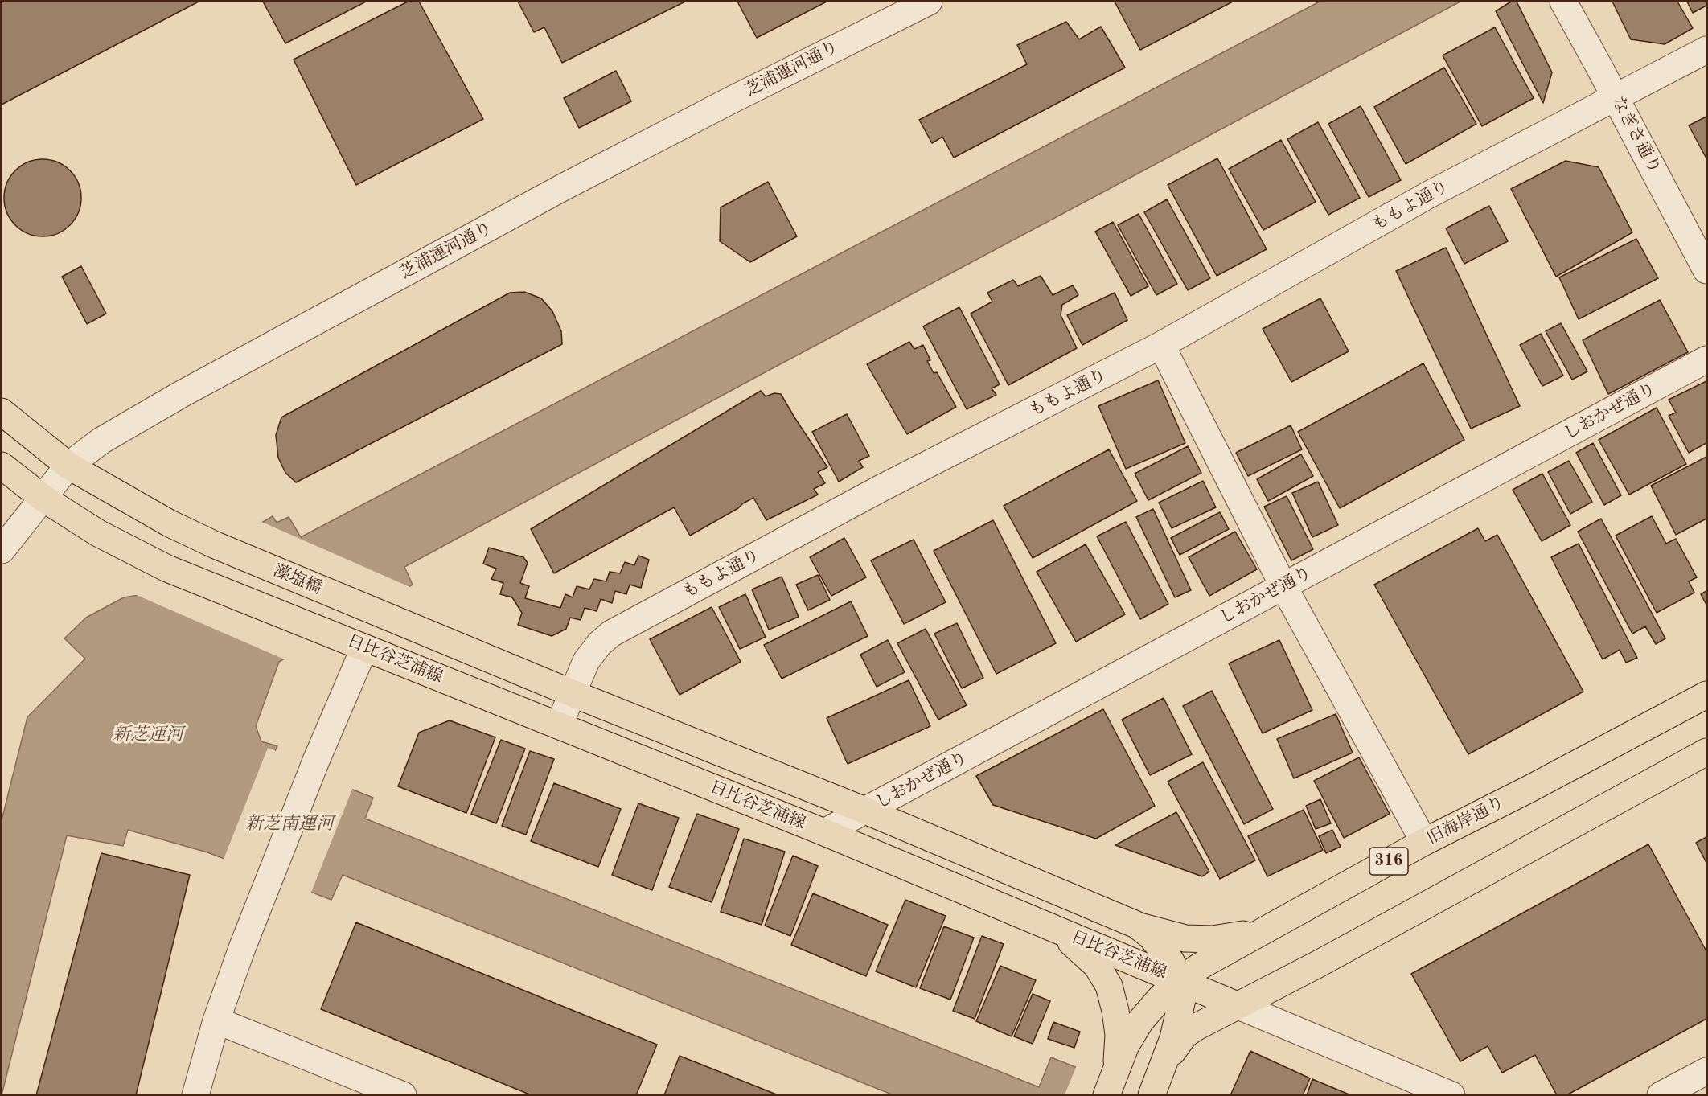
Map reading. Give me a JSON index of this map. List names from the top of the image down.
{
  "streets": {
    "main road": [
      "藻塩橋",
      "日比谷芝浦線",
      "旧海岸通り",
      "316"
    ],
    "street": [
      "芝浦運河通り",
      "なぎさ通り",
      "ももよ通り",
      "しおかぜ通り"
    ]
  },
  "crossings": [
    ["芝浦運河通り", "藻塩橋"],
    ["芝浦運河通り", "日比谷芝浦線"],
    ["なぎさ通り", "ももよ通り"],
    ["ももよ通り", "日比谷芝浦線"],
    ["しおかぜ通り", "日比谷芝浦線"],
    ["藻塩橋", "日比谷芝浦線"],
    ["日比谷芝浦線", "旧海岸通り"]
  ],
  "water": ["新芝運河", "新芝南運河"]
}
